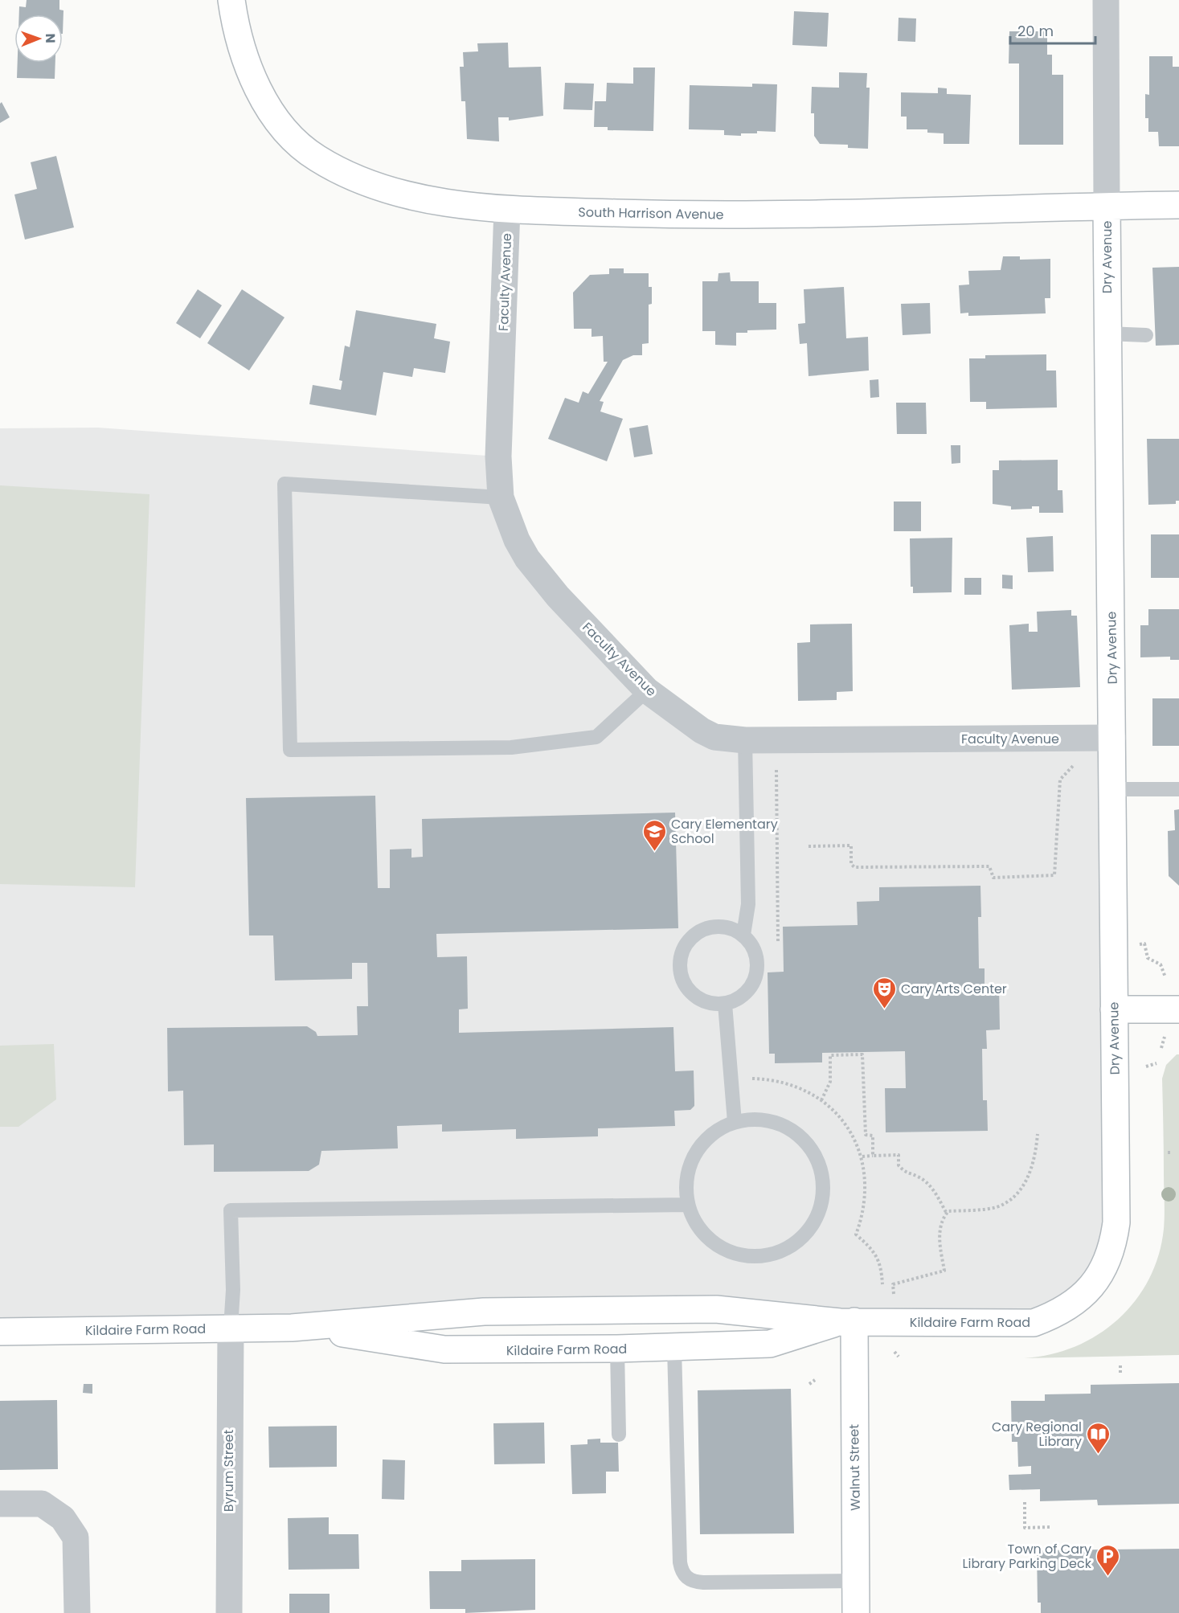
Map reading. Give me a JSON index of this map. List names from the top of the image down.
{
  "streets": {
    "main road": [
      "South Harrison Avenue",
      "Dry Avenue",
      "Kildaire Farm Road",
      "Walnut Street"
    ],
    "street": ["Faculty Avenue", "Byrum Street"]
  },
  "crossings": [
    ["South Harrison Avenue", "Dry Avenue"],
    ["South Harrison Avenue", "Faculty Avenue"],
    ["Dry Avenue", "Faculty Avenue"],
    ["Dry Avenue", "Kildaire Farm Road"],
    ["Kildaire Farm Road", "Walnut Street"],
    ["Kildaire Farm Road", "Byrum Street"]
  ],
  "places": {
    "school or university": ["Cary Elementary School"],
    "theatre": ["Cary Arts Center"],
    "library": ["Cary Regional Library"],
    "parking": ["Town of Cary Library Parking Deck"]
  },
  "scale_bar": "20 m",
  "north": "right"
}
